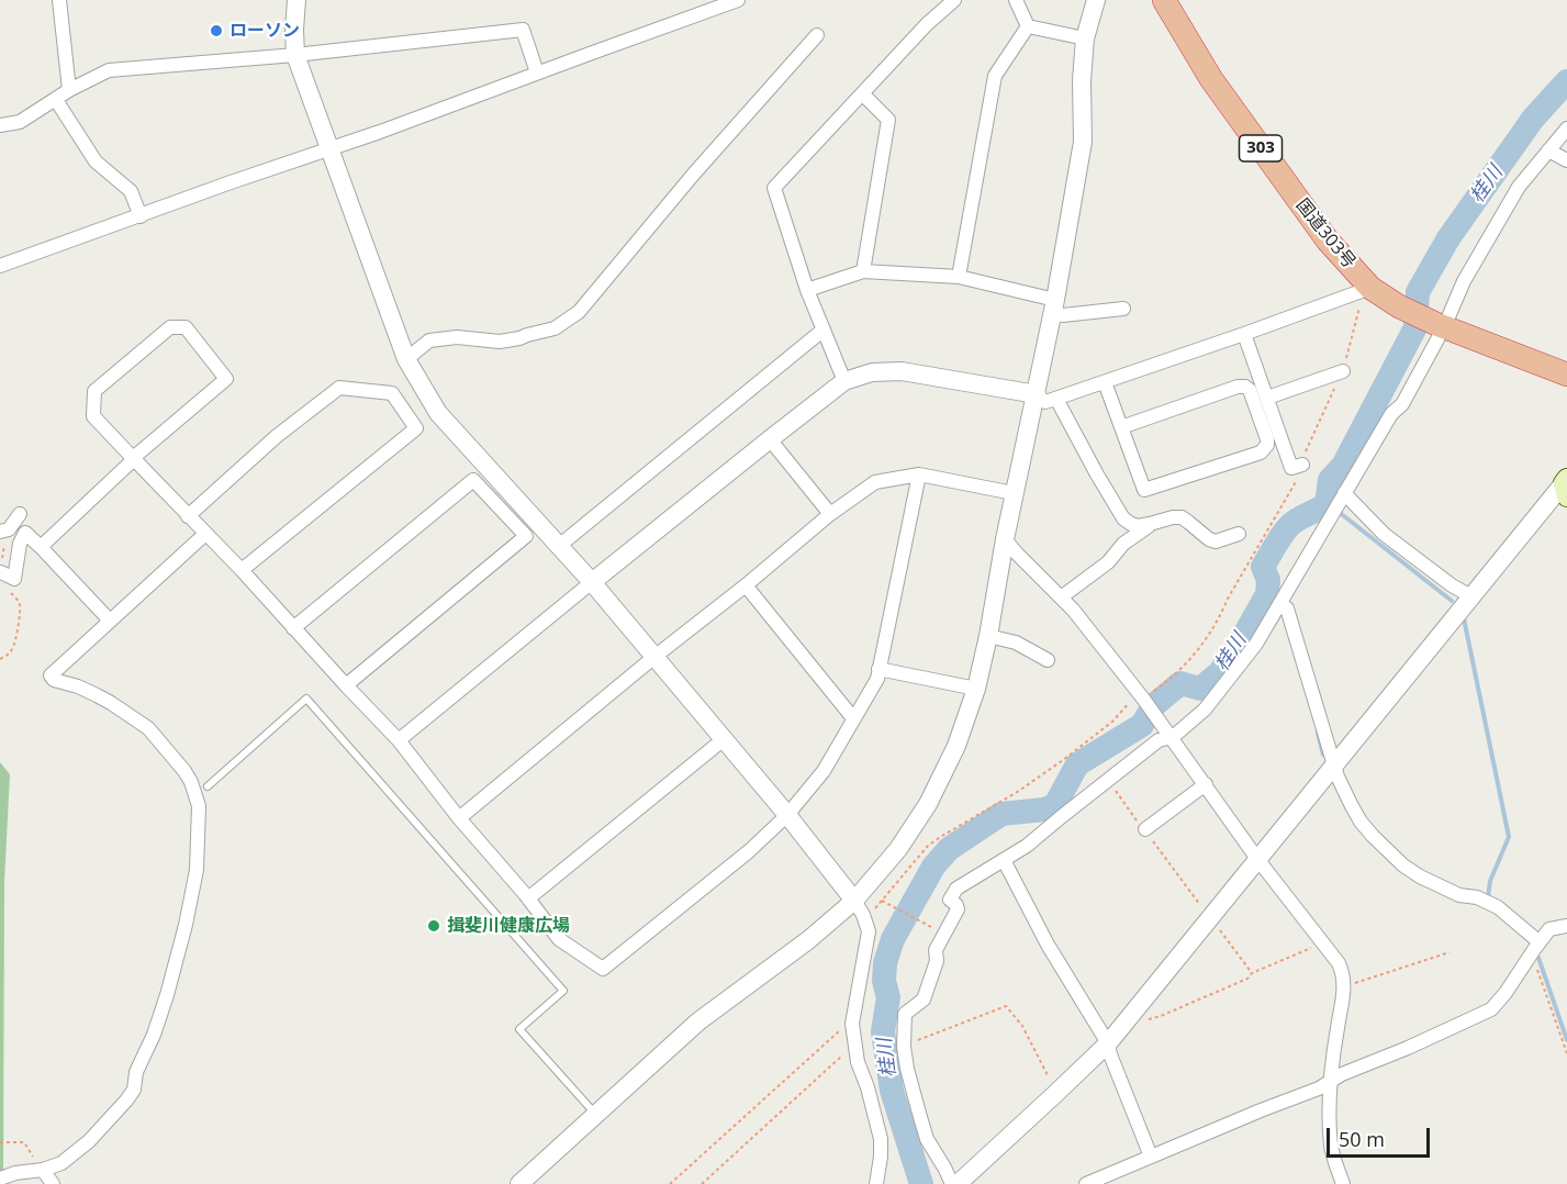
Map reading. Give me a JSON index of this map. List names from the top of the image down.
{
  "streets": {
    "highway": ["303", "国道303号"]
  },
  "water": ["桂川"],
  "places": ["ローソン", "揖斐川健康広場"],
  "scale_bar": "50 m"
}
